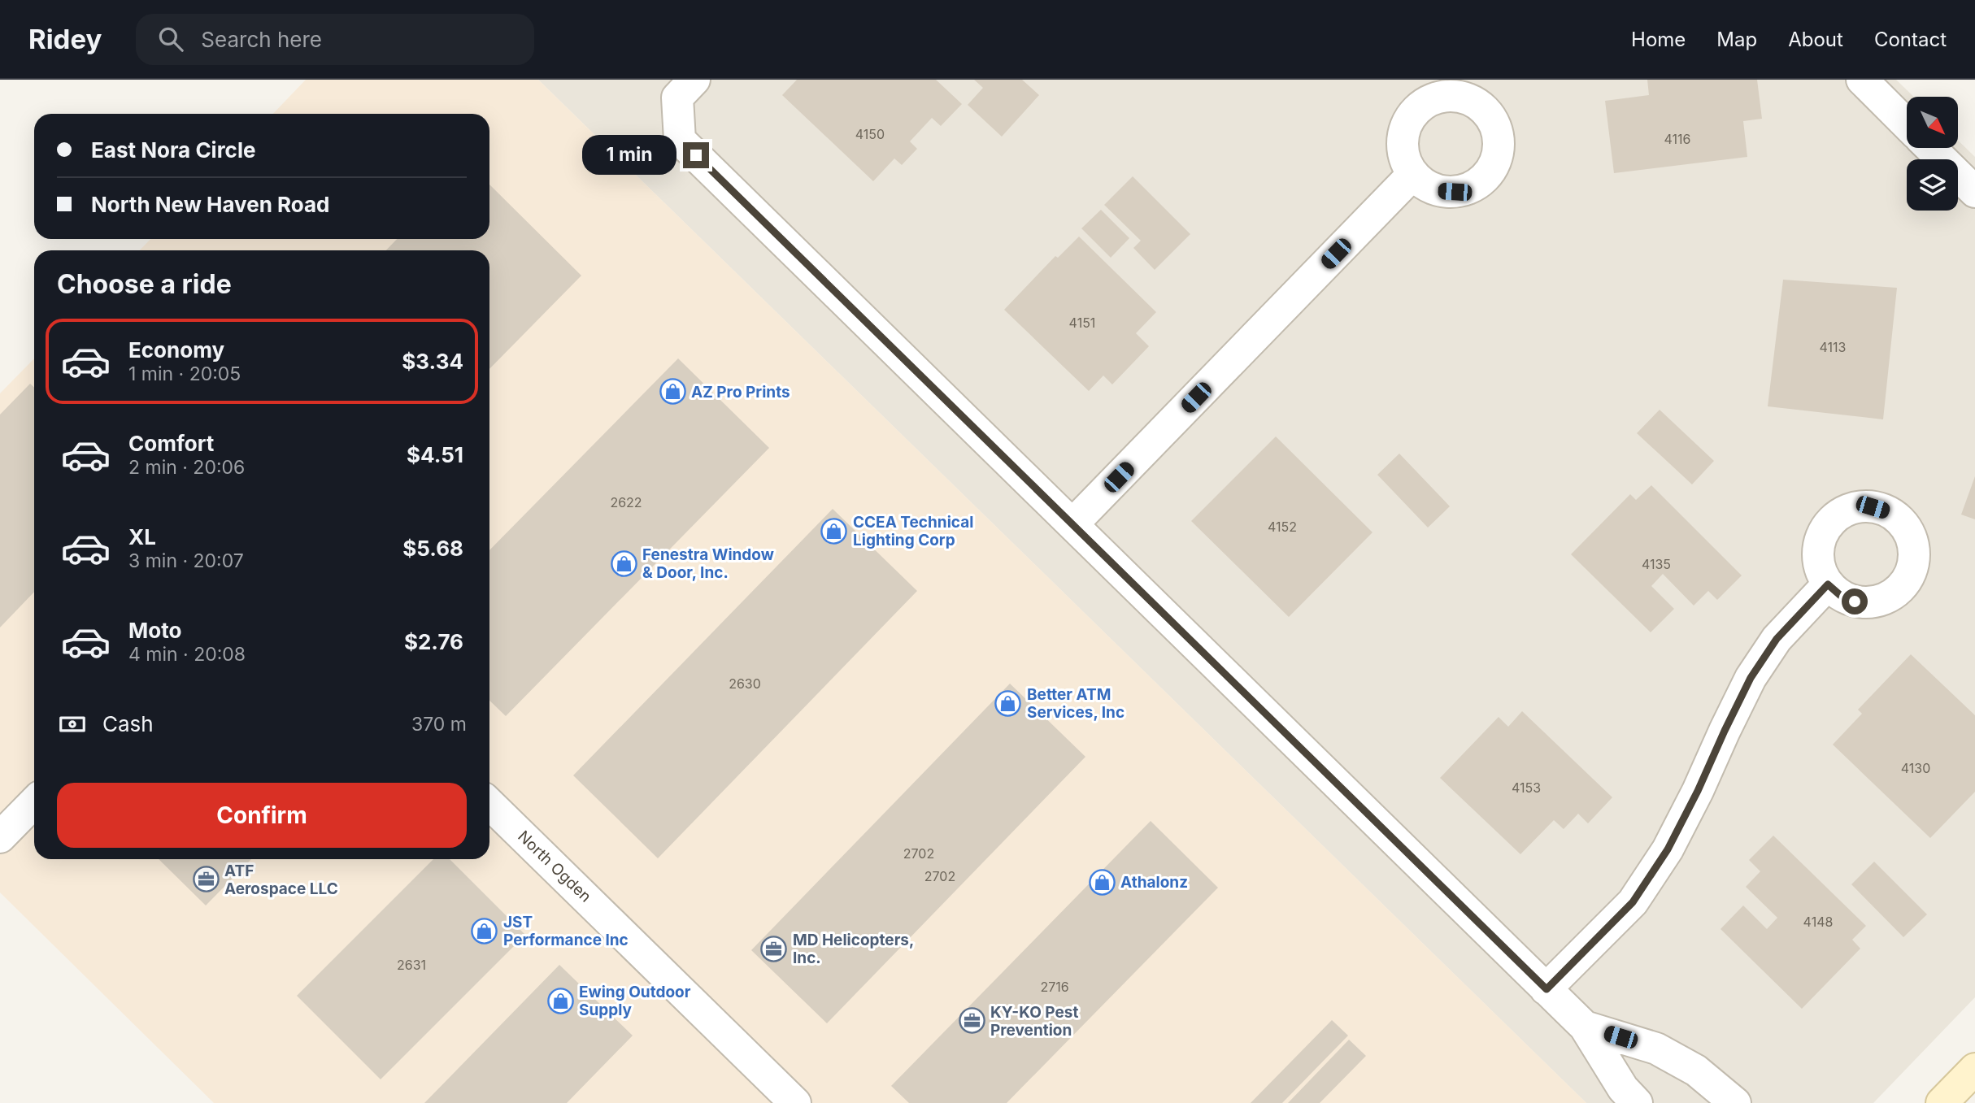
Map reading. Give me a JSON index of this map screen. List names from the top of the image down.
{
  "streets": {
    "street": ["North Ogden"]
  },
  "places": {
    "shop": [
      "AZ Pro Prints",
      "CCEA Technical Lighting Corp",
      "Fenestra Window & Door, Inc.",
      "Better ATM Services, Inc",
      "Athalonz",
      "JST Performance Inc",
      "Ewing Outdoor Supply"
    ],
    "office": ["ATF Aerospace LLC", "MD Helicopters, Inc.", "KY-KO Pest Prevention"]
  },
  "house_numbers": [
    "4150",
    "4116",
    "4151",
    "4113",
    "2622",
    "4152",
    "4135",
    "2630",
    "4130",
    "4153",
    "2702",
    "2702",
    "4148",
    "2631",
    "2716"
  ],
  "north": "bottom right",
  "page": {
    "header": "Ridey",
    "search": "Search here",
    "nav": [
      "Home",
      "Map",
      "About",
      "Contact"
    ],
    "banner": ["East Nora Circle", "North New Haven Road"],
    "bubble": "1 min",
    "heading": "Choose a ride",
    "list": [
      {
        "name": "Economy",
        "note": "1 min · 20:05",
        "value": "$3.34"
      },
      {
        "name": "Comfort",
        "note": "2 min · 20:06",
        "value": "$4.51"
      },
      {
        "name": "XL",
        "note": "3 min · 20:07",
        "value": "$5.68"
      },
      {
        "name": "Moto",
        "note": "4 min · 20:08",
        "value": "$2.76"
      }
    ],
    "pay": ["Cash", "370 m"],
    "buttons": "Confirm"
  }
}
